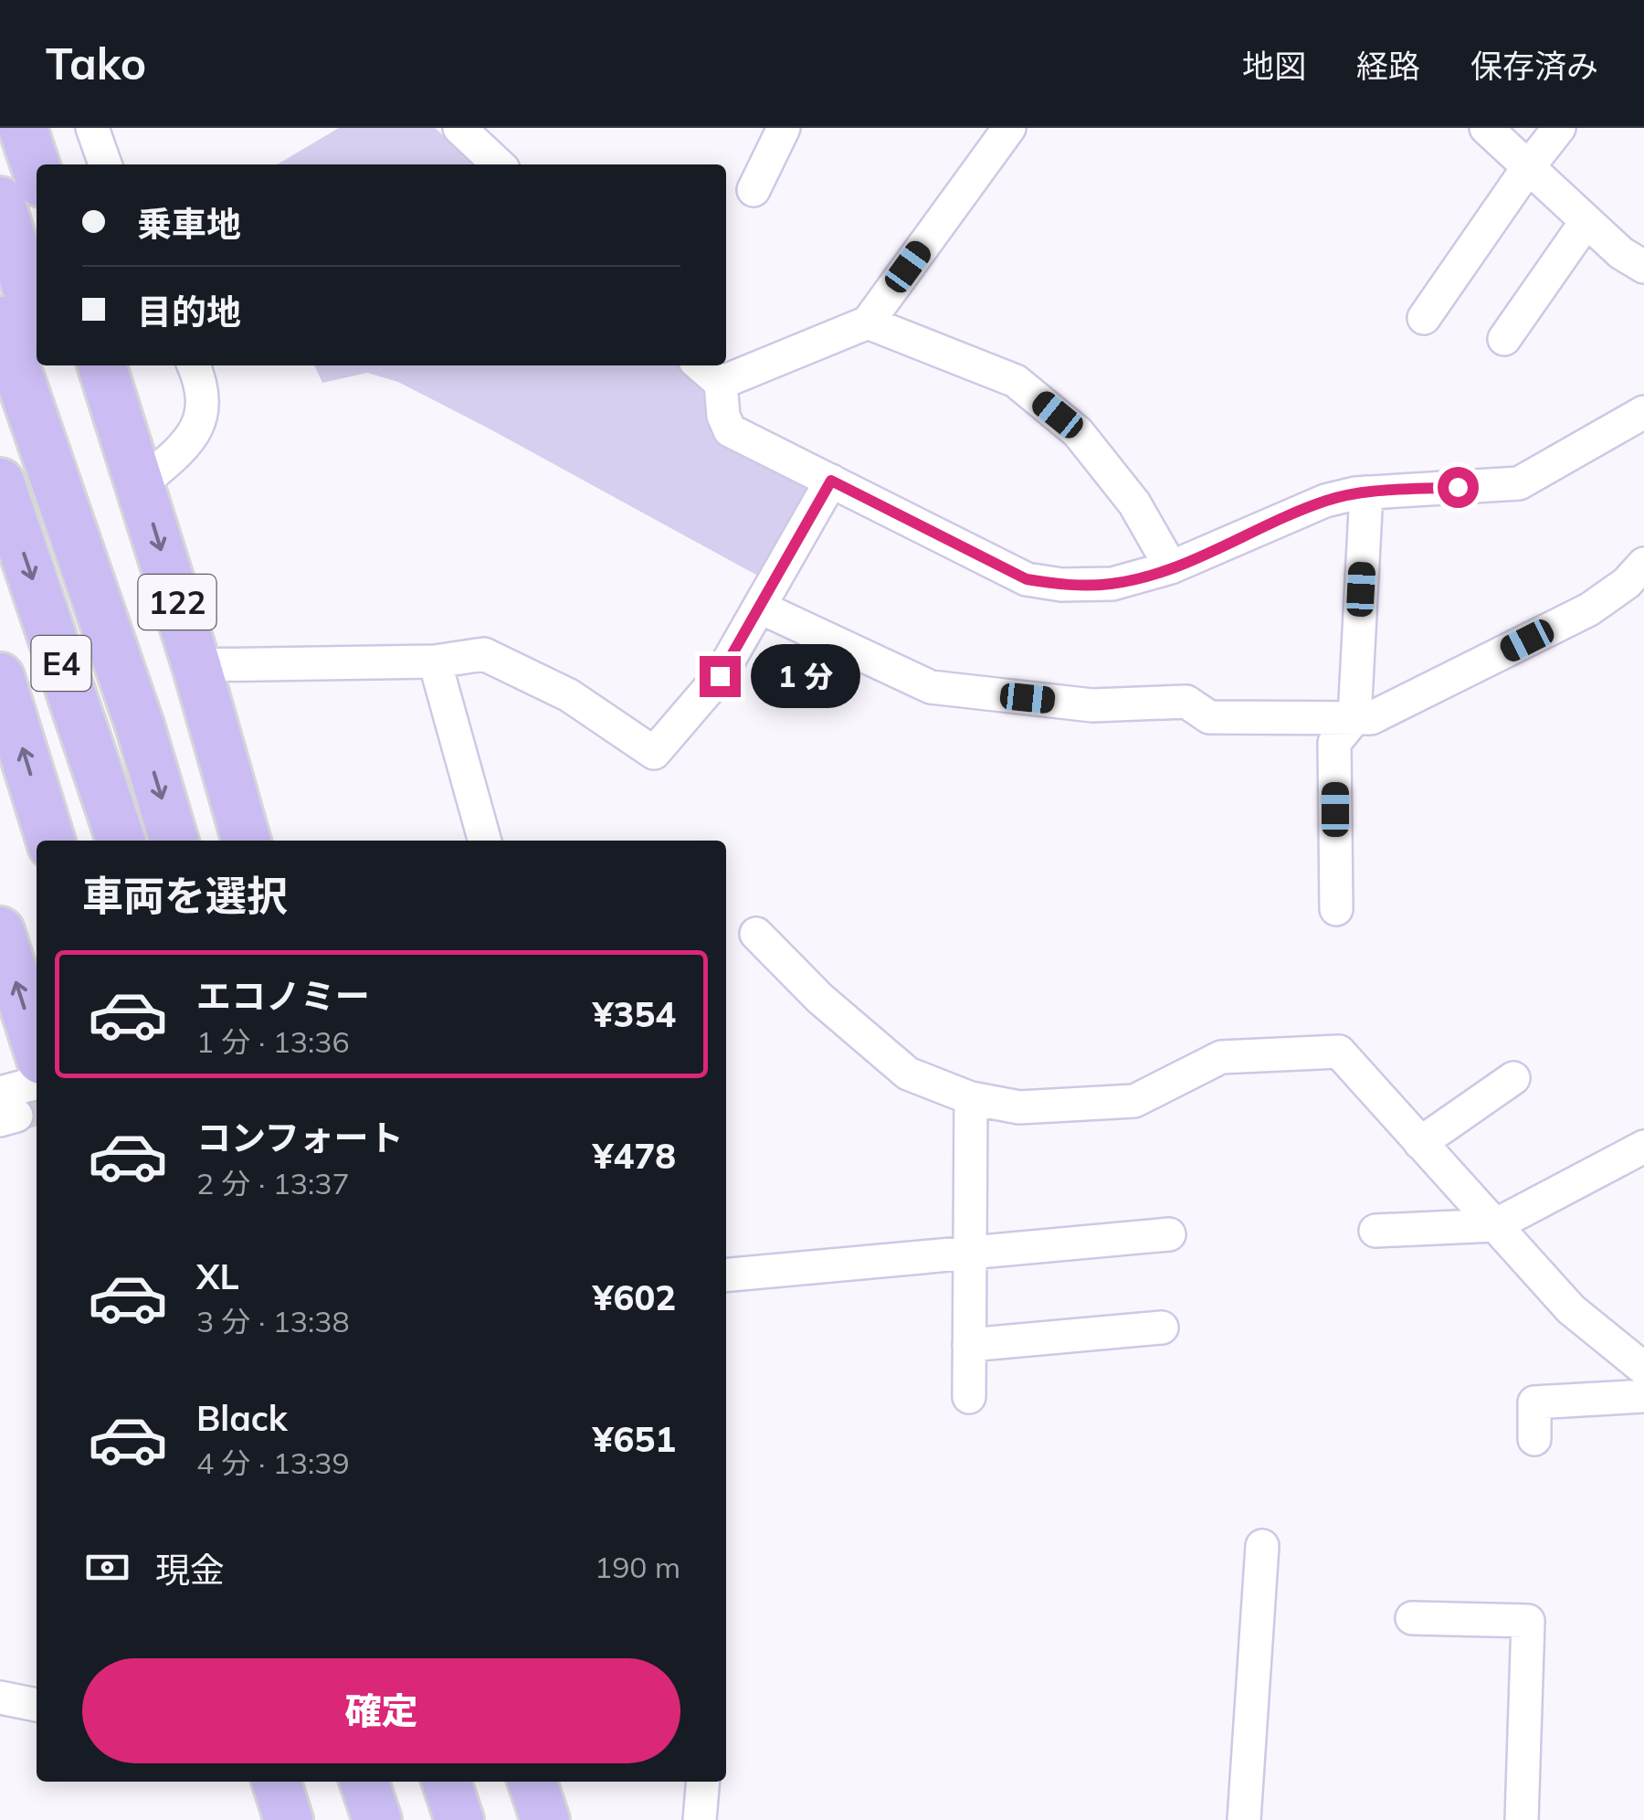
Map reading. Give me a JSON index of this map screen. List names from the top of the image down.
{
  "streets": {
    "highway": ["122", "E4"]
  },
  "page": {
    "header": "Tako",
    "nav": ["地図", "経路", "保存済み"],
    "banner": ["乗車地", "目的地"],
    "bubble": "1 分",
    "heading": "車両を選択",
    "list": [
      {
        "name": "エコノミー",
        "note": "1 分 · 13:36",
        "value": "¥354"
      },
      {
        "name": "コンフォート",
        "note": "2 分 · 13:37",
        "value": "¥478"
      },
      {
        "name": "XL",
        "note": "3 分 · 13:38",
        "value": "¥602"
      },
      {
        "name": "Black",
        "note": "4 分 · 13:39",
        "value": "¥651"
      }
    ],
    "pay": ["現金", "190 m"],
    "buttons": "確定"
  }
}
